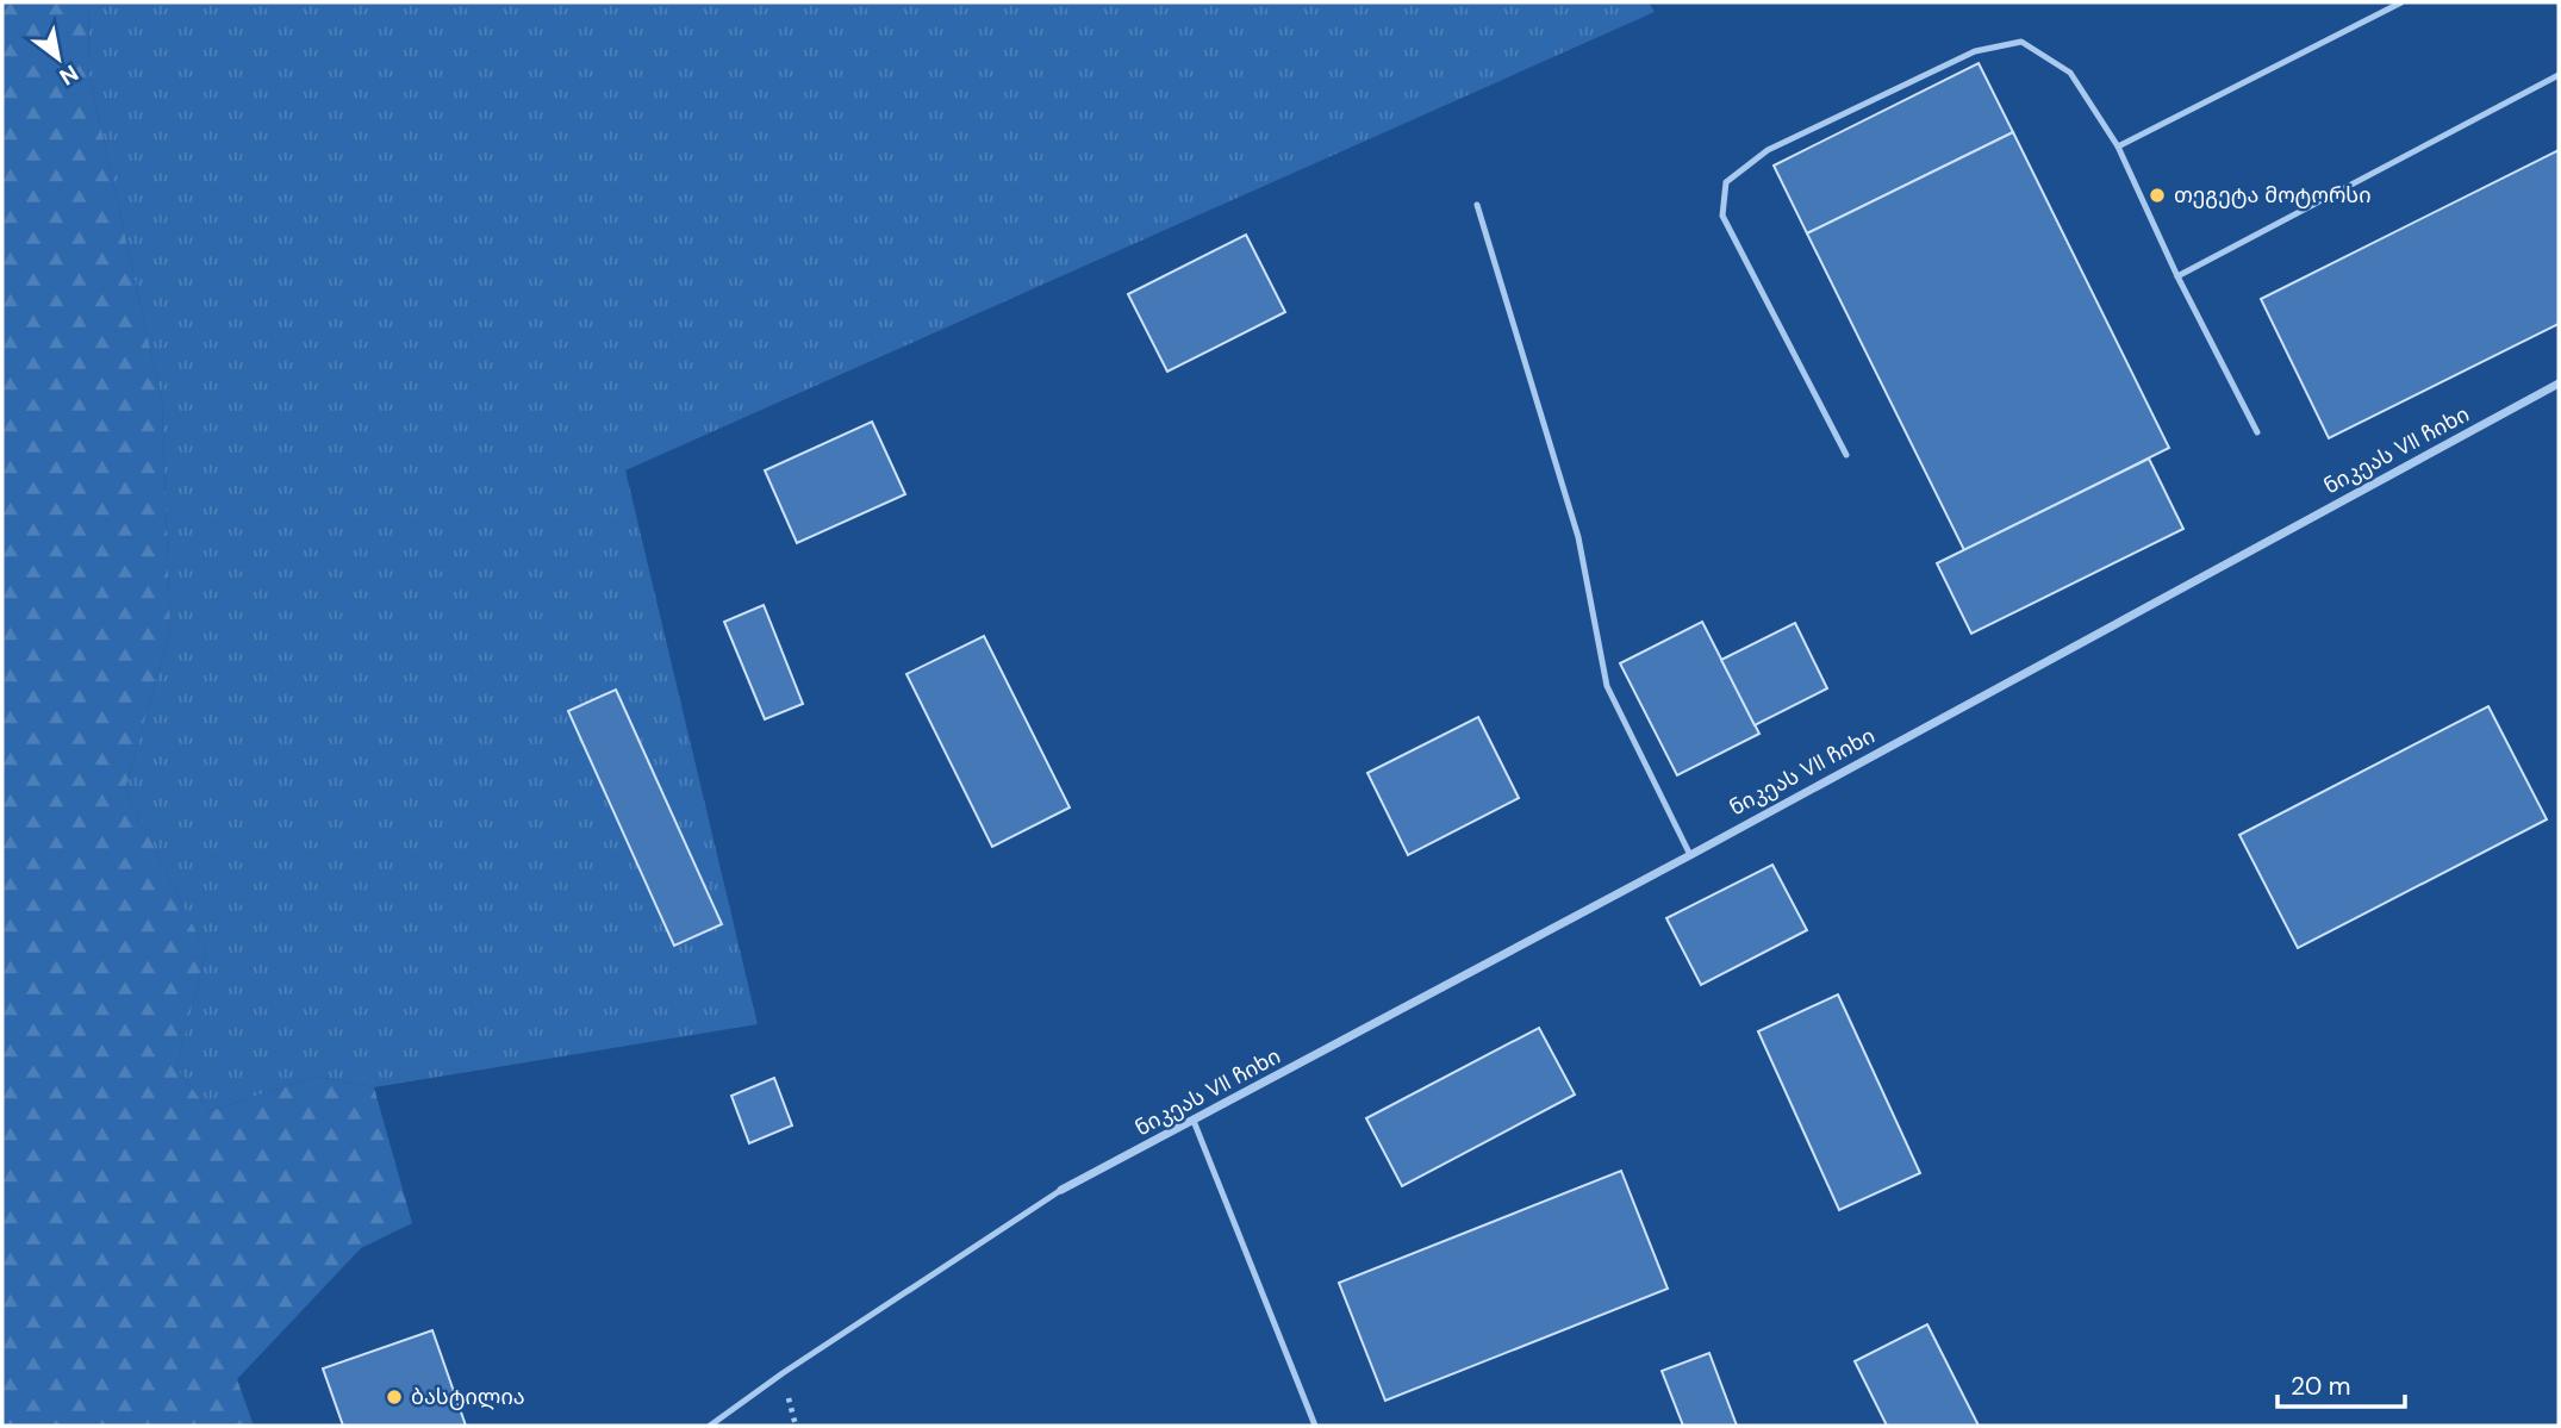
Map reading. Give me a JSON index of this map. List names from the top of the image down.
{
  "streets": {
    "street": ["ნიკეას VII ჩიხი"]
  },
  "places": ["თეგეტა მოტორსი", "ბასტილია"],
  "scale_bar": "20 m",
  "north": "bottom right"
}
